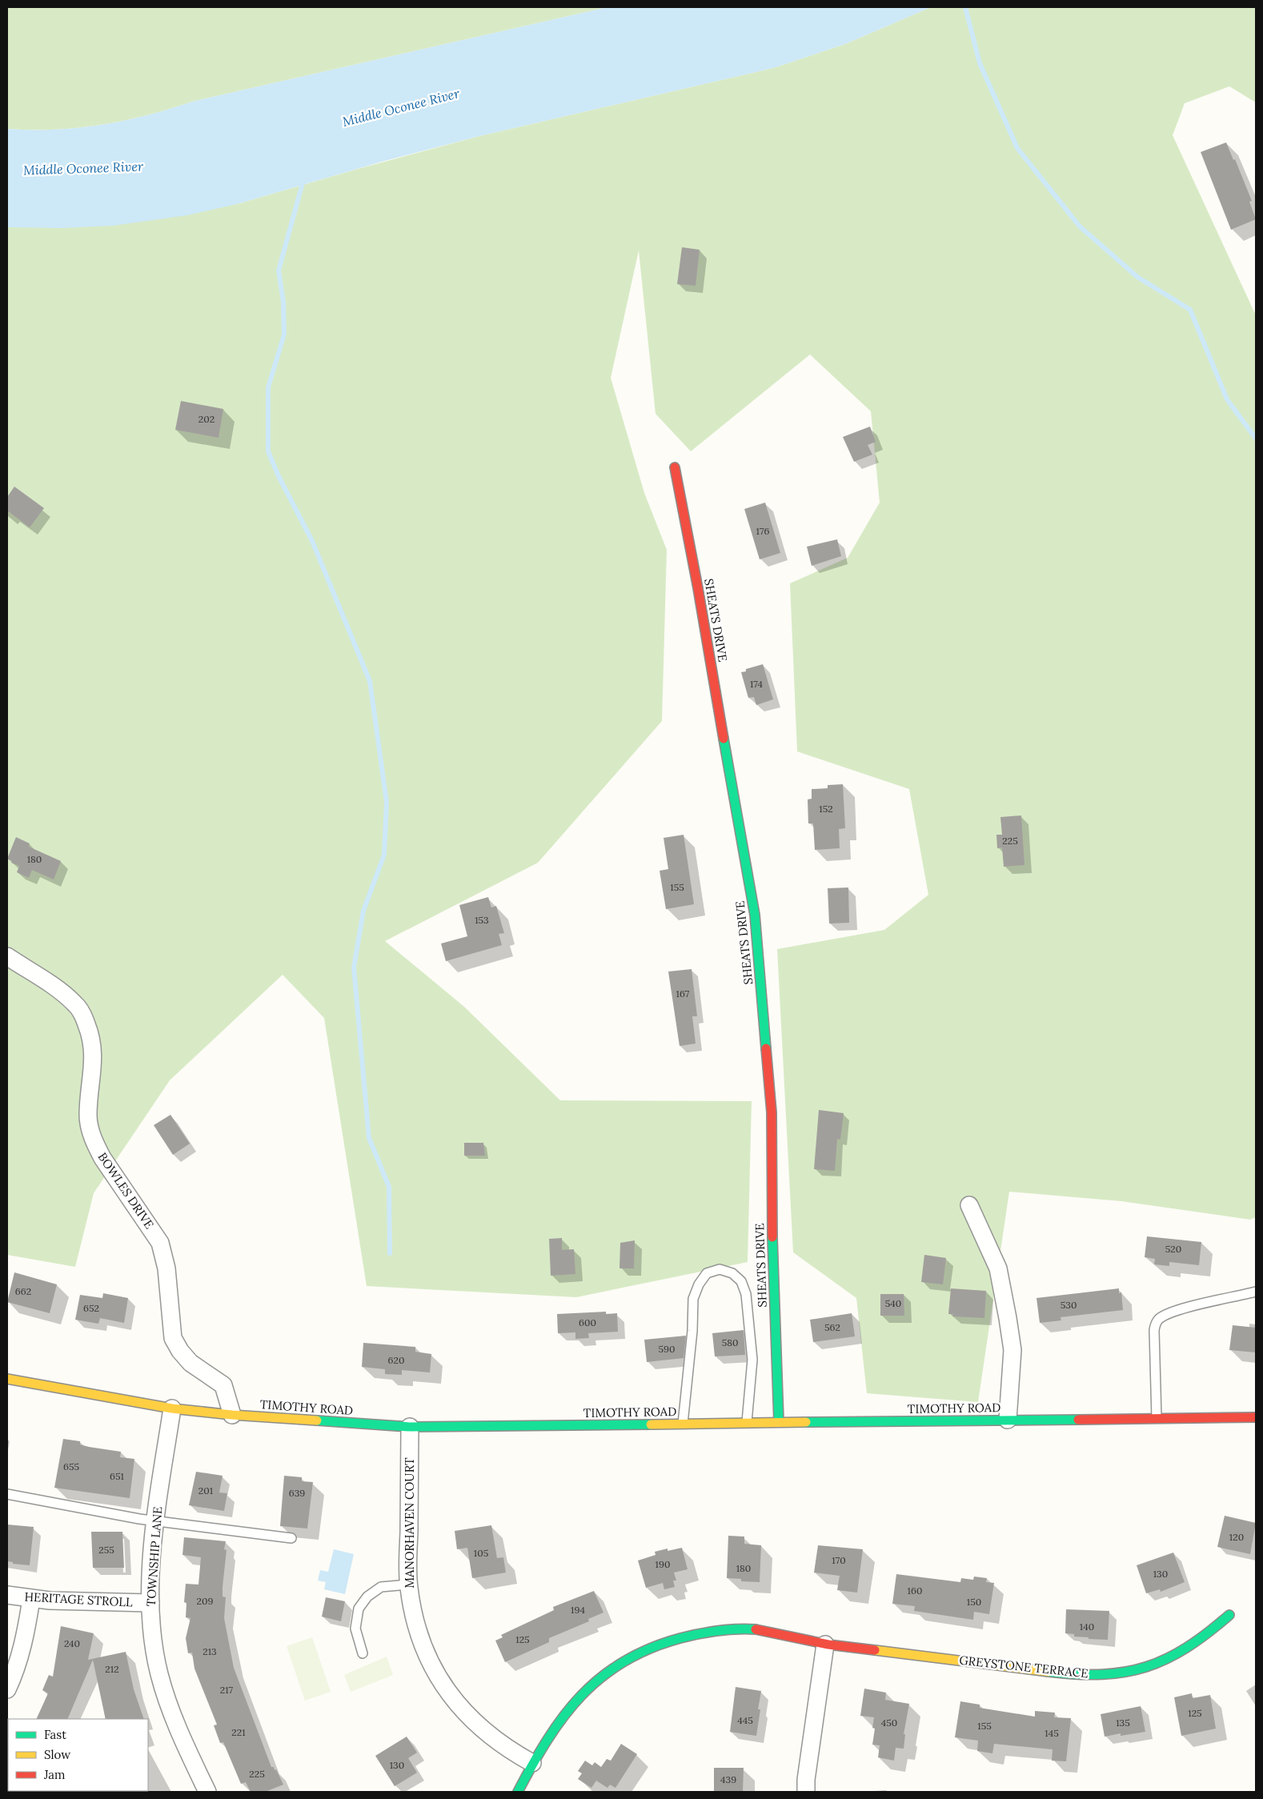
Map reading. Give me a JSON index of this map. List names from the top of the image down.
{
  "streets": {
    "street": [
      "SHEATS DRIVE",
      "BOWLES DRIVE",
      "TIMOTHY ROAD",
      "MANORHAVEN COURT",
      "TOWNSHIP LANE",
      "HERITAGE STROLL",
      "GREYSTONE TERRACE"
    ]
  },
  "crossings": [
    ["SHEATS DRIVE", "TIMOTHY ROAD"],
    ["BOWLES DRIVE", "TIMOTHY ROAD"],
    ["TIMOTHY ROAD", "MANORHAVEN COURT"],
    ["TIMOTHY ROAD", "TOWNSHIP LANE"],
    ["MANORHAVEN COURT", "GREYSTONE TERRACE"],
    ["TOWNSHIP LANE", "HERITAGE STROLL"]
  ],
  "water": ["Middle Oconee River"],
  "house_numbers": [
    "202",
    "176",
    "174",
    "152",
    "225",
    "180",
    "155",
    "153",
    "167",
    "520",
    "662",
    "540",
    "530",
    "652",
    "600",
    "562",
    "580",
    "590",
    "620",
    "655",
    "651",
    "201",
    "639",
    "120",
    "255",
    "105",
    "170",
    "190",
    "180",
    "130",
    "160",
    "209",
    "150",
    "194",
    "140",
    "125",
    "240",
    "213",
    "212",
    "217",
    "125",
    "445",
    "450",
    "135",
    "155",
    "221",
    "145",
    "130",
    "225",
    "439"
  ],
  "legend": ["Fast", "Slow", "Jam"]
}
